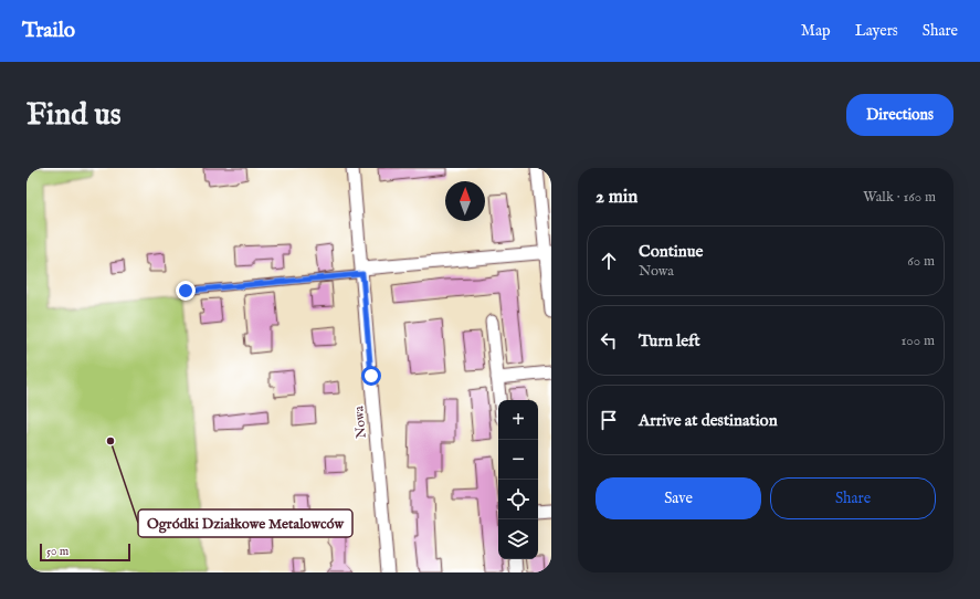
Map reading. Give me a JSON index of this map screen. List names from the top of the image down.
{
  "streets": {
    "street": ["Nowa"]
  },
  "places": ["Ogródki Działkowe Metalowców"],
  "scale_bar": "50 m",
  "north": "top",
  "page": {
    "header": "Trailo",
    "nav": ["Map", "Layers", "Share"],
    "buttons": [
      "Directions",
      ["Save", "Share"]
    ],
    "title": "Find us",
    "heading": ["2 min", "Walk · 160 m"],
    "list": [
      ["Continue", "Nowa", "60 m"],
      ["Turn left", "100 m"],
      "Arrive at destination"
    ],
    "map_buttons": ["+", "−"],
    "scale": "50 m"
  }
}
